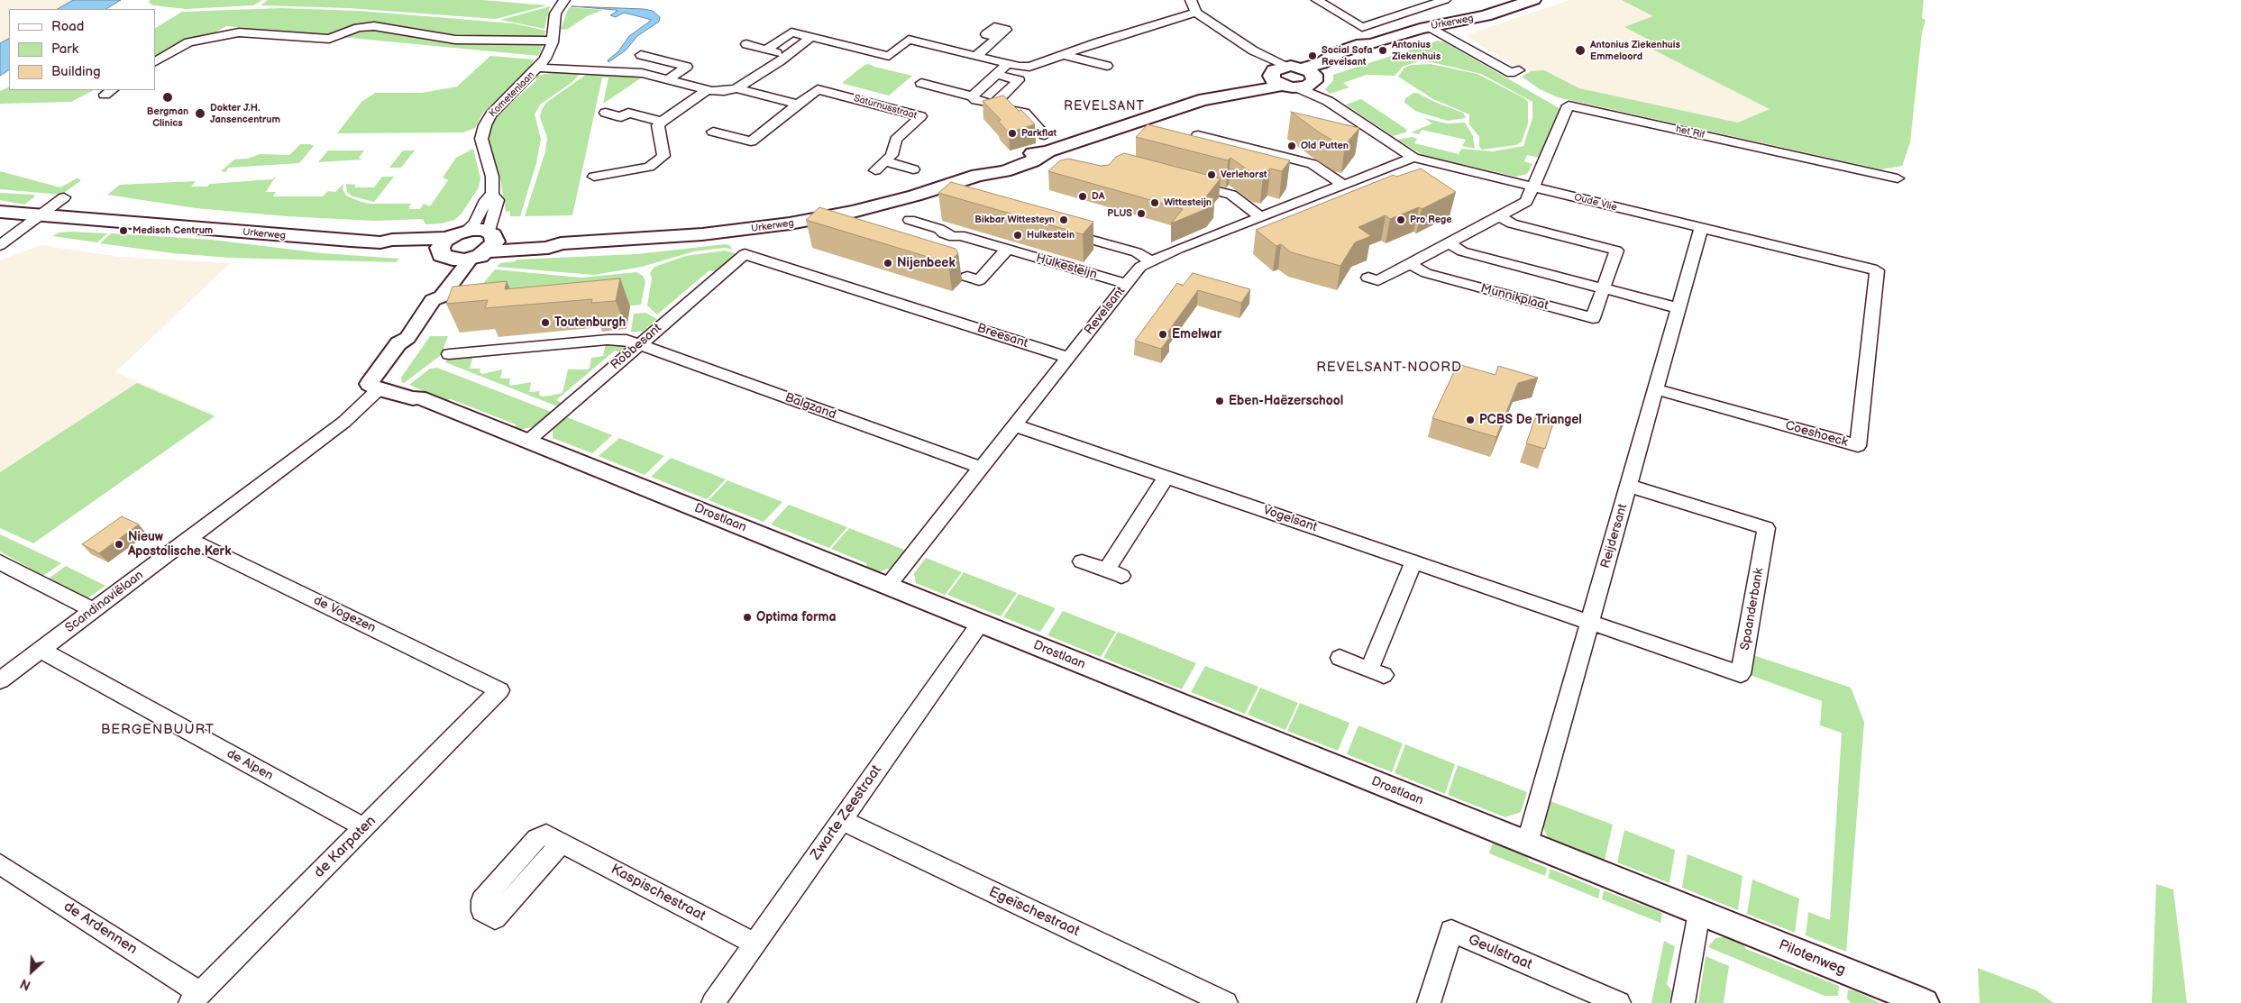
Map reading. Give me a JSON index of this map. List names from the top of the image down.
{
  "streets": {
    "main road": ["Urkerweg"],
    "street": [
      "Kometenlaan",
      "Saturnusstraat",
      "het Rif",
      "Oude Vlie",
      "Hulkesteijn",
      "Munnikplaat",
      "Revelsant",
      "Breesant",
      "Robbesant",
      "Balgzand",
      "Coeshoeck",
      "Drostlaan",
      "Vogelsant",
      "Reijdersant",
      "Scandinaviëlaan",
      "Spaanderbank",
      "de Vogezen",
      "de Alpen",
      "Zwarte Zeestraat",
      "de Karpaten",
      "Kaspischestraat",
      "Egeïschestraat",
      "de Ardennen",
      "Geulstraat",
      "Pilotenweg"
    ]
  },
  "crossings": [
    ["Urkerweg", "Kometenlaan"],
    ["Urkerweg", "Oude Vlie"],
    ["Urkerweg", "Scandinaviëlaan"],
    ["Kometenlaan", "Scandinaviëlaan"],
    ["het Rif", "Oude Vlie"],
    ["Oude Vlie", "Revelsant"],
    ["Oude Vlie", "Coeshoeck"],
    ["Oude Vlie", "Reijdersant"],
    ["Hulkesteijn", "Revelsant"],
    ["Revelsant", "Breesant"],
    ["Revelsant", "Balgzand"],
    ["Revelsant", "Drostlaan"],
    ["Revelsant", "Vogelsant"],
    ["Breesant", "Robbesant"],
    ["Robbesant", "Balgzand"],
    ["Robbesant", "Drostlaan"],
    ["Coeshoeck", "Reijdersant"],
    ["Drostlaan", "Reijdersant"],
    ["Drostlaan", "Scandinaviëlaan"],
    ["Drostlaan", "Zwarte Zeestraat"],
    ["Drostlaan", "Pilotenweg"],
    ["Vogelsant", "Reijdersant"],
    ["Vogelsant", "Spaanderbank"],
    ["Reijdersant", "Spaanderbank"],
    ["Scandinaviëlaan", "de Vogezen"],
    ["Scandinaviëlaan", "de Alpen"],
    ["de Vogezen", "de Karpaten"],
    ["de Alpen", "de Karpaten"],
    ["Zwarte Zeestraat", "Kaspischestraat"],
    ["Zwarte Zeestraat", "Egeïschestraat"],
    ["de Karpaten", "de Ardennen"]
  ],
  "districts": ["REVELSANT", "REVELSANT-NOORD", "BERGENBUURT"],
  "places": [
    "Antonius Ziekenhuis",
    "Antonius Ziekenhuis Emmeloord",
    "Social Sofa Revelsant",
    "Bergman Clinics",
    "Dokter J.H. Jansencentrum",
    "Parkflat",
    "Old Putten",
    "Verlehorst",
    "DA",
    "Wittesteijn",
    "PLUS",
    "Bikbar Wittesteyn",
    "Pro Rege",
    "Medisch Centrum",
    "Hulkestein",
    "Nijenbeek",
    "Toutenburgh",
    "Emelwar",
    "Eben-Haëzerschool",
    "PCBS De Triangel",
    "Nieuw Apostolische Kerk",
    "Optima forma"
  ],
  "legend": ["Road", "Park", "Building"],
  "north": "bottom left"
}
